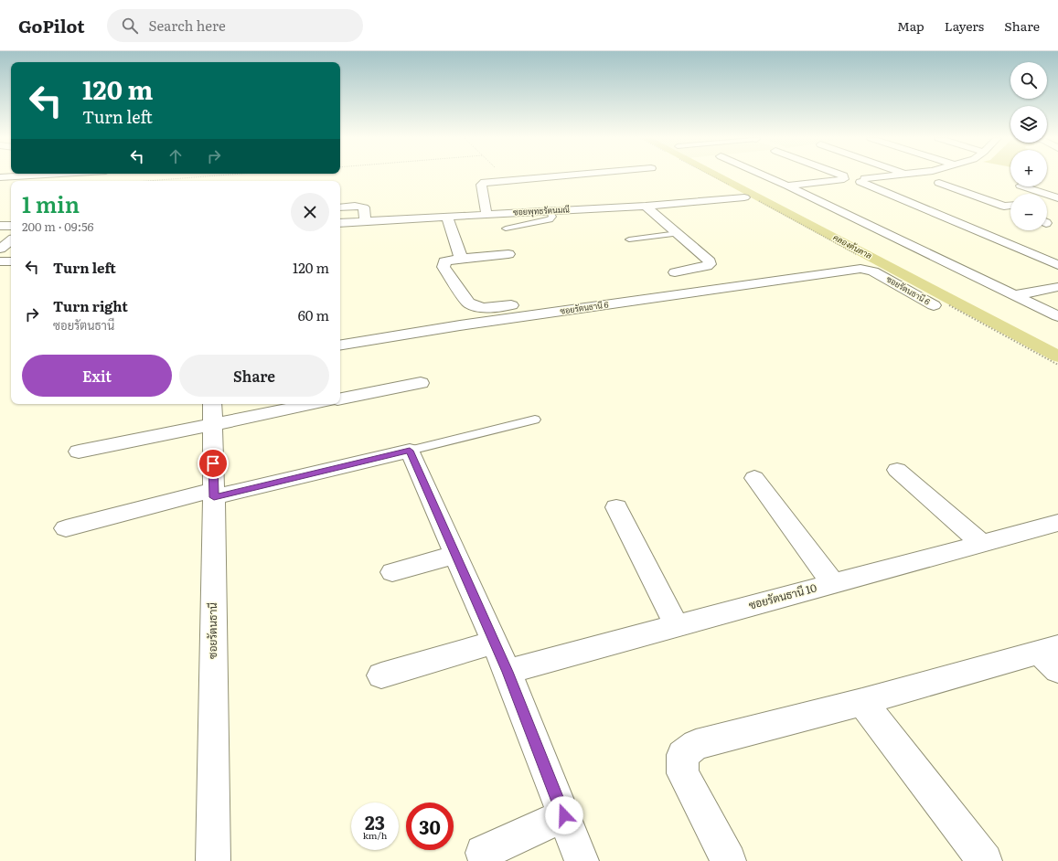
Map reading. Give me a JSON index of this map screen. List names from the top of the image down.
{
  "streets": {
    "street": [
      "ซอยพุทธรัตนมณี",
      "ซอยรัตนธานี 6",
      "ซอยรัตนธานี 10",
      "ซอยรัตนธานี"
    ]
  },
  "water": ["คลองต้นตาล"],
  "page": {
    "header": "GoPilot",
    "search": "Search here",
    "nav": ["Map", "Layers", "Share"],
    "map_buttons": ["+", "−"],
    "turn": ["120 m", "Turn left"],
    "heading": ["1 min", "200 m · 09:56"],
    "list": [
      {
        "name": "Turn left",
        "value": "120 m"
      },
      {
        "name": "Turn right",
        "note": "ซอยรัตนธานี",
        "value": "60 m"
      }
    ],
    "buttons": ["Exit", "Share"],
    "speed": "23 km/h",
    "limit": "30"
  }
}
